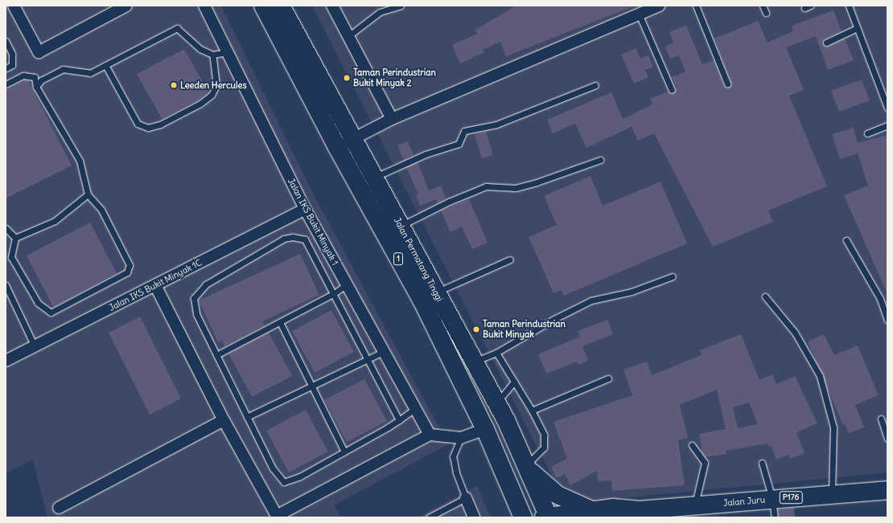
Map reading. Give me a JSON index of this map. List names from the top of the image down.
{
  "streets": {
    "main road": [
      "1",
      "Jalan Permatang Tinggi",
      "P176",
      "Jalan Juru"
    ],
    "street": ["Jalan IKS Bukit Minyak 1", "Jalan IKS Bukit Minyak 1C"]
  },
  "crossings": [
    ["Jalan IKS Bukit Minyak 1", "Jalan IKS Bukit Minyak 1C"],
    ["Jalan Permatang Tinggi", "Jalan Juru"]
  ],
  "places": ["Taman Perindustrian Bukit Minyak 2", "Leeden Hercules", "Taman Perindustrian Bukit Minyak"]
}
